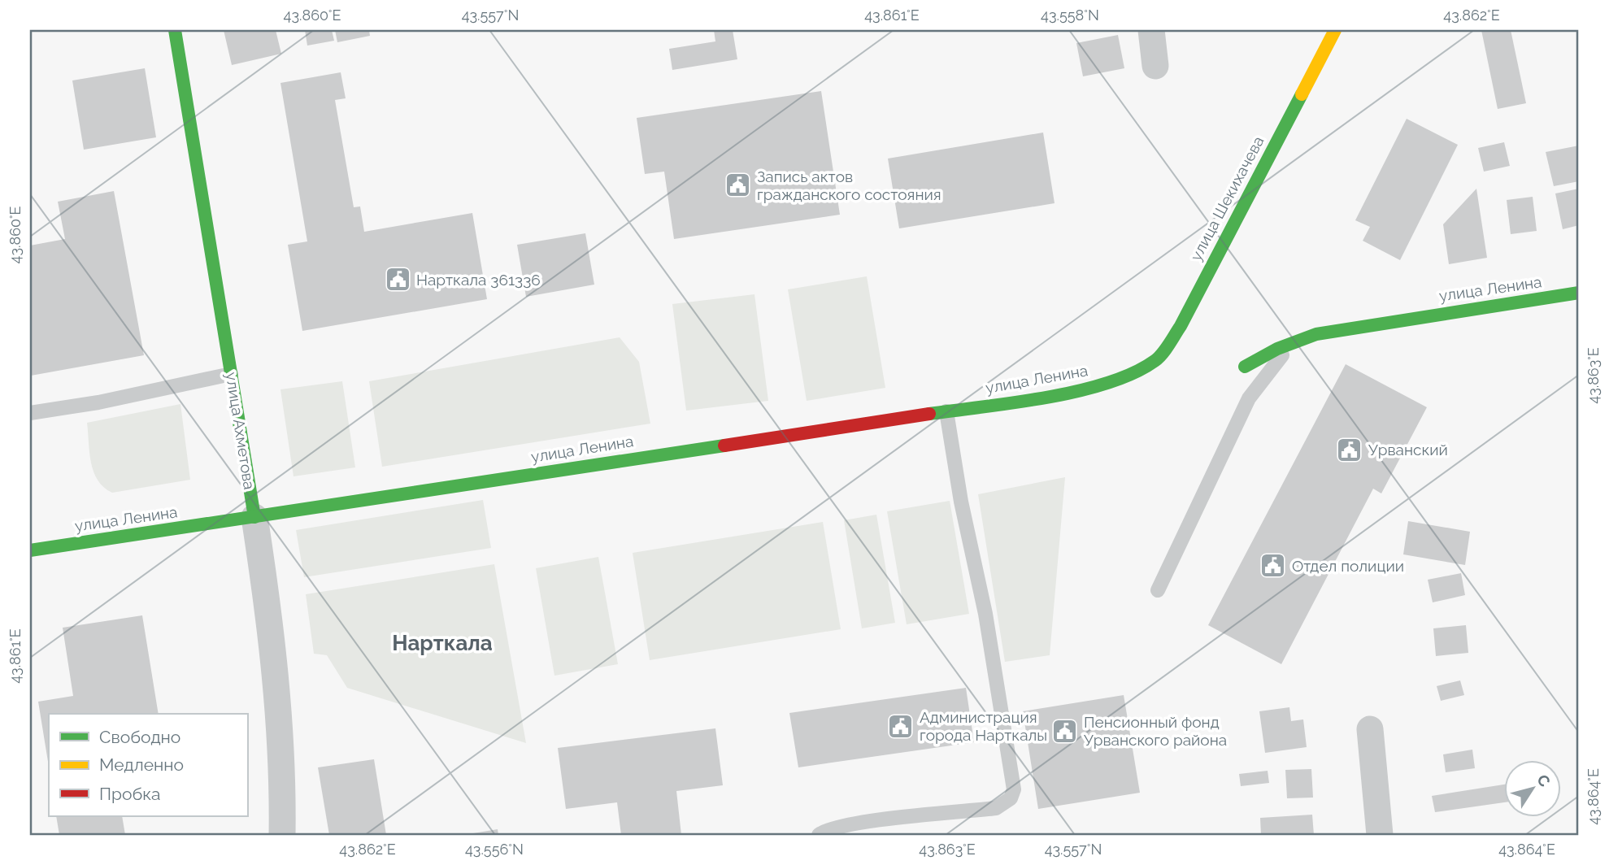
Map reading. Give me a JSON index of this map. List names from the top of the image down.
{
  "streets": {
    "street": ["улица Шекихачева", "улица Ленина", "улица Ахметова"]
  },
  "crossings": [
    ["улица Шекихачева", "улица Ленина"],
    ["улица Ленина", "улица Ахметова"]
  ],
  "districts": ["Нарткала"],
  "places": {
    "public building": [
      "Запись актов гражданского состояния",
      "Нарткала 361336",
      "Урванский",
      "Отдел полиции",
      "Администрация города Нарткалы",
      "Пенсионный фонд Урванского района"
    ]
  },
  "legend": ["Свободно", "Медленно", "Пробка"],
  "north": "top right",
  "coordinates": [
    "43.860°E",
    "43.557°N",
    "43.861°E",
    "43.558°N",
    "43.862°E",
    "43.863°E",
    "43.864°E",
    "43.556°N"
  ]
}
